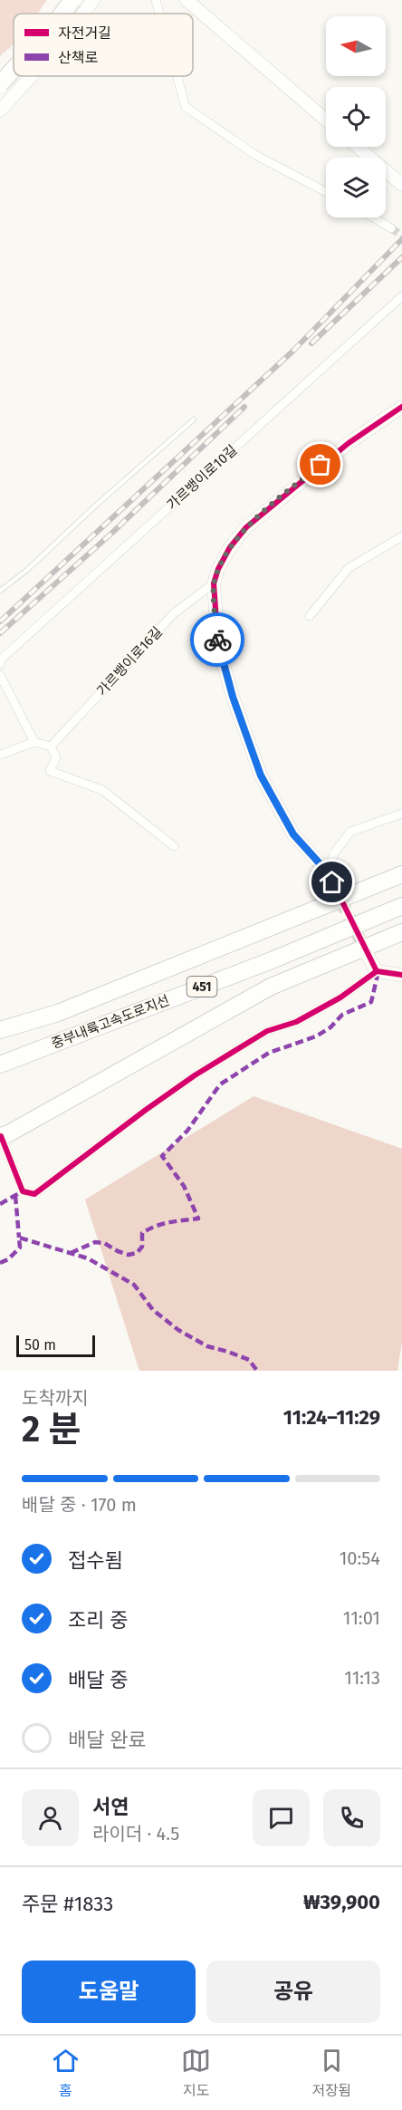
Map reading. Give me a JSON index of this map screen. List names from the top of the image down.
{
  "streets": {
    "highway": ["451", "중부내륙고속도로지선"],
    "street": ["가르뱅이로10길", "가르뱅이로16길"]
  },
  "legend": ["자전거길", "산책로"],
  "scale_bar": "50 m",
  "north": "left",
  "page": {
    "scale": "50 m",
    "heading": ["2 분", "도착까지", "11:24–11:29"],
    "panel": [
      "서연",
      "라이더 · 4.5",
      "주문 #1833",
      "₩39,900"
    ],
    "bar": "배달 중 · 170 m",
    "list": [
      ["접수됨", "10:54"],
      ["조리 중", "11:01"],
      ["배달 중", "11:13"],
      "배달 완료"
    ],
    "buttons": ["도움말", "공유"],
    "tabs": ["홈", "지도", "저장됨"]
  }
}
